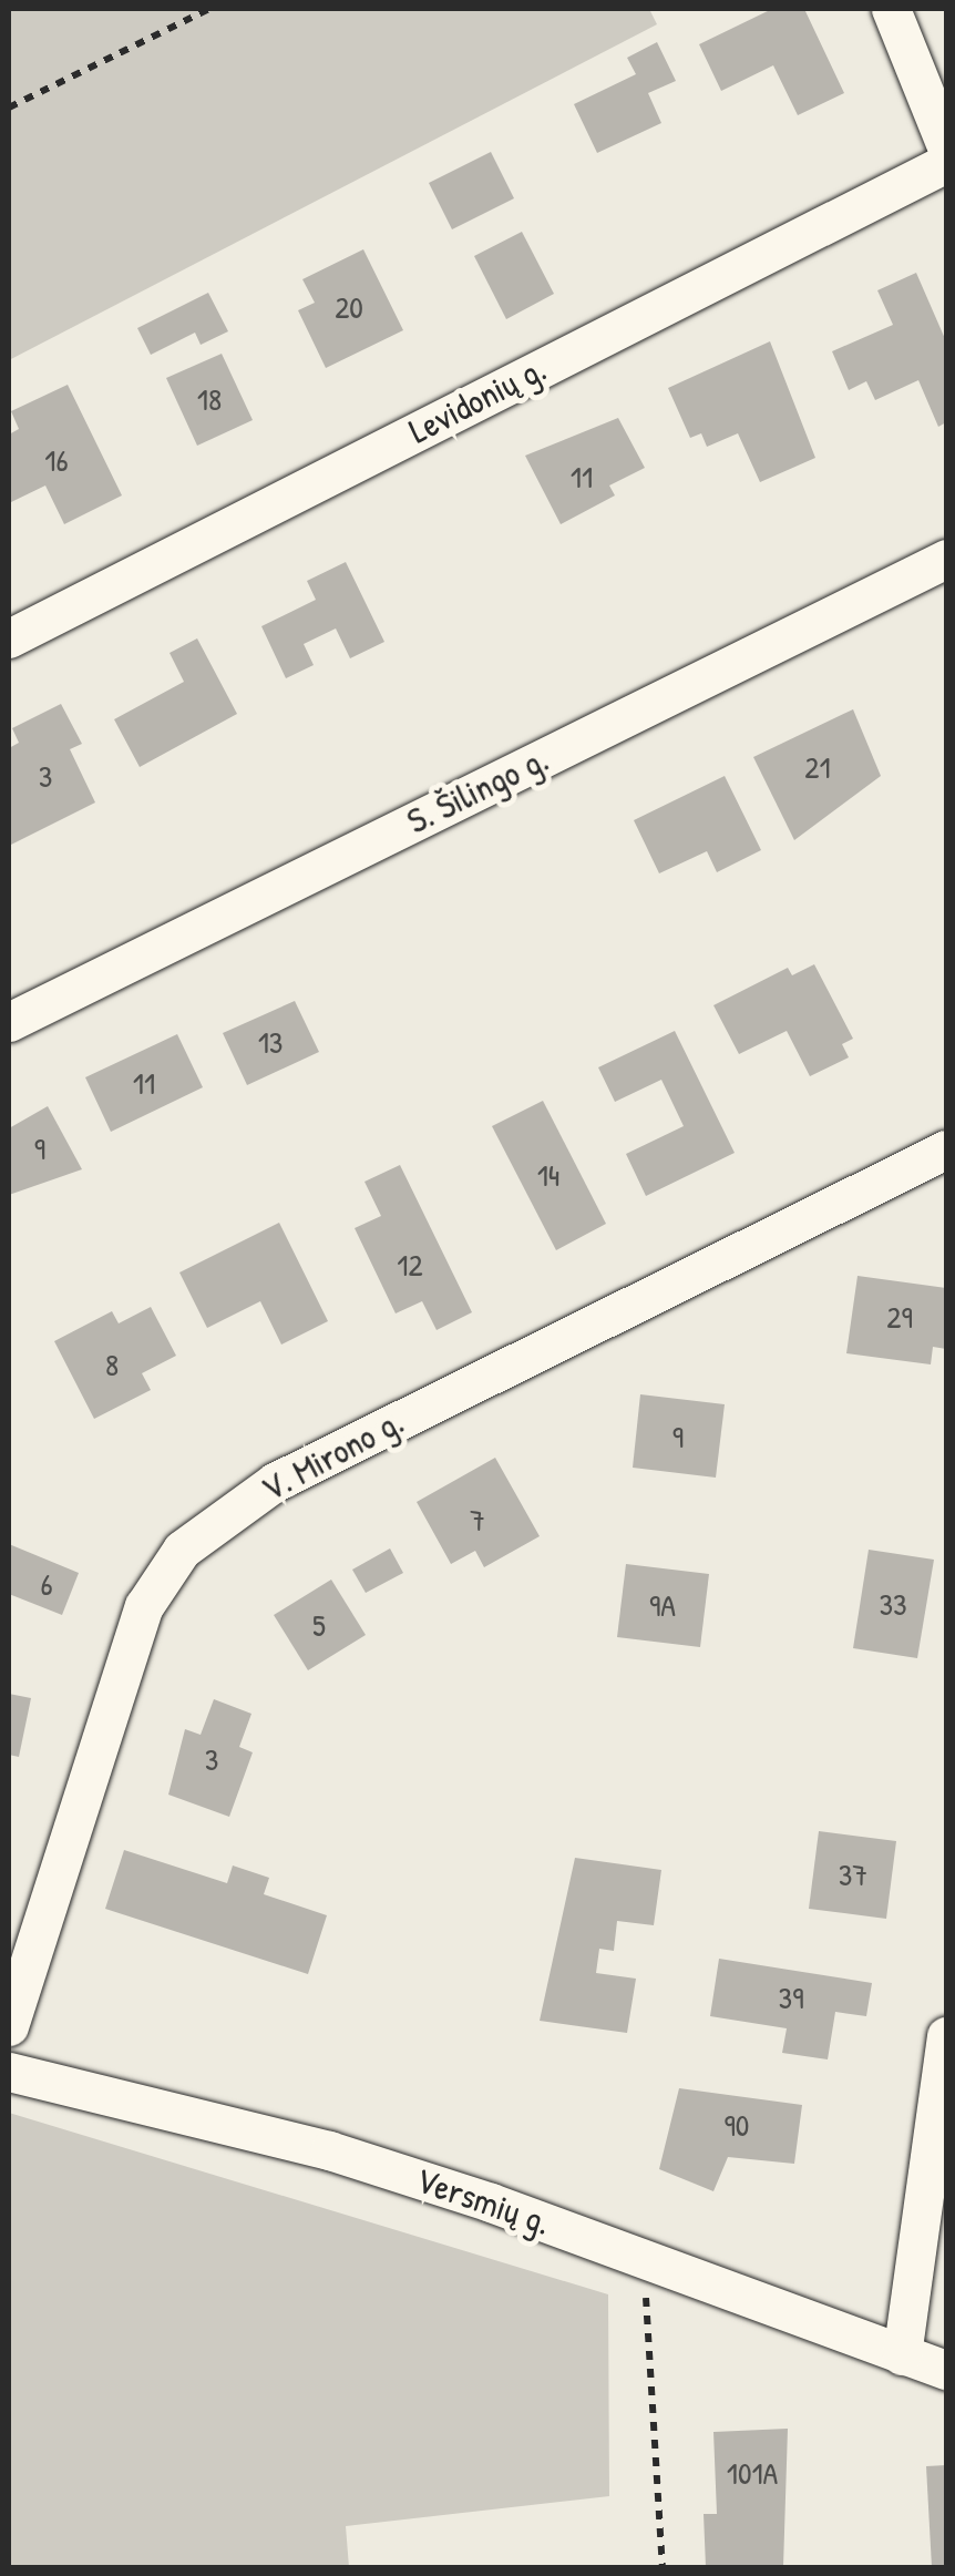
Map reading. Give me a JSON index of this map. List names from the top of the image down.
{
  "streets": {
    "street": [
      "Levidonių g.",
      "S. Šilingo g.",
      "V. Mirono g.",
      "Versmių g."
    ]
  },
  "house_numbers": [
    "20",
    "18",
    "16",
    "11",
    "21",
    "3",
    "13",
    "11",
    "9",
    "14",
    "12",
    "29",
    "8",
    "9",
    "7",
    "6",
    "33",
    "9A",
    "5",
    "3",
    "37",
    "39",
    "90",
    "101A"
  ]
}
